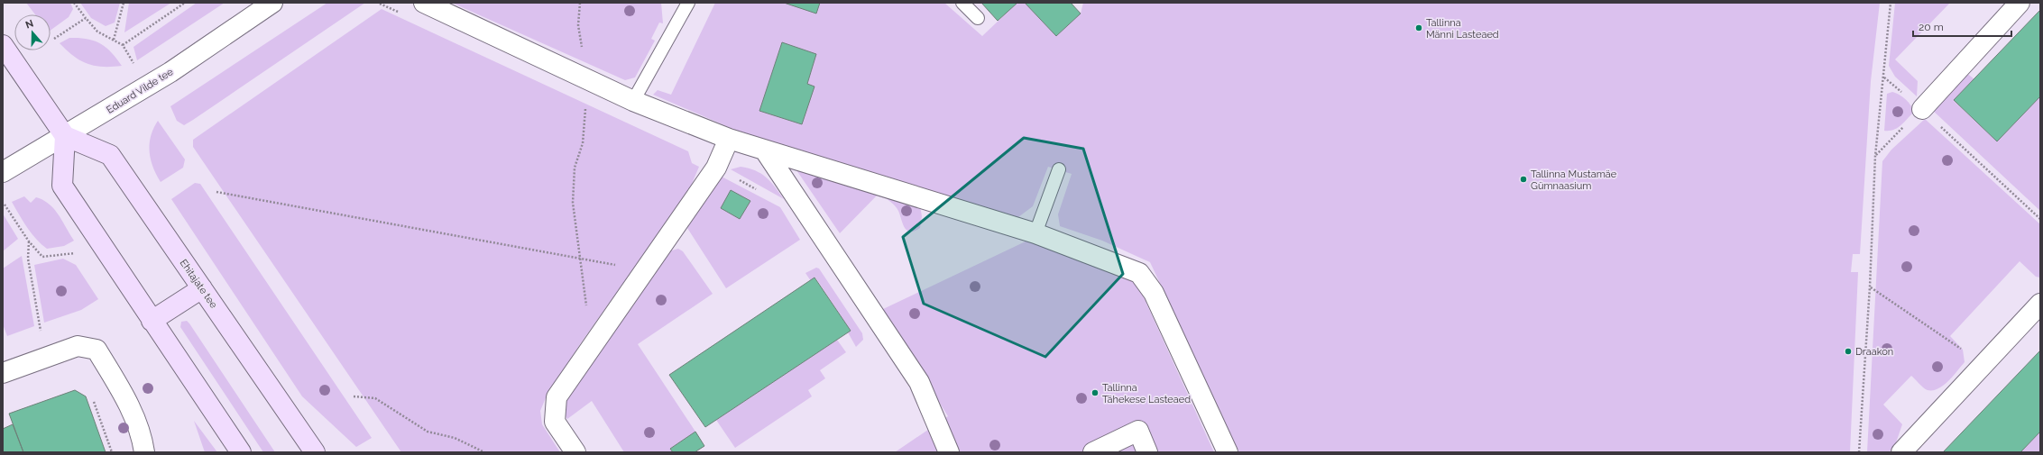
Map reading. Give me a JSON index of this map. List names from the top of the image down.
{
  "streets": {
    "main road": ["Ehitajate tee"],
    "street": ["Eduard Vilde tee"]
  },
  "crossings": [
    ["Eduard Vilde tee", "Ehitajate tee"]
  ],
  "places": [
    "Tallinna Männi Lasteaed",
    "Tallinna Mustamäe Gümnaasium",
    "Draakon",
    "Tallinna Tähekese Lasteaed"
  ],
  "scale_bar": "20 m",
  "north": "top"
}
